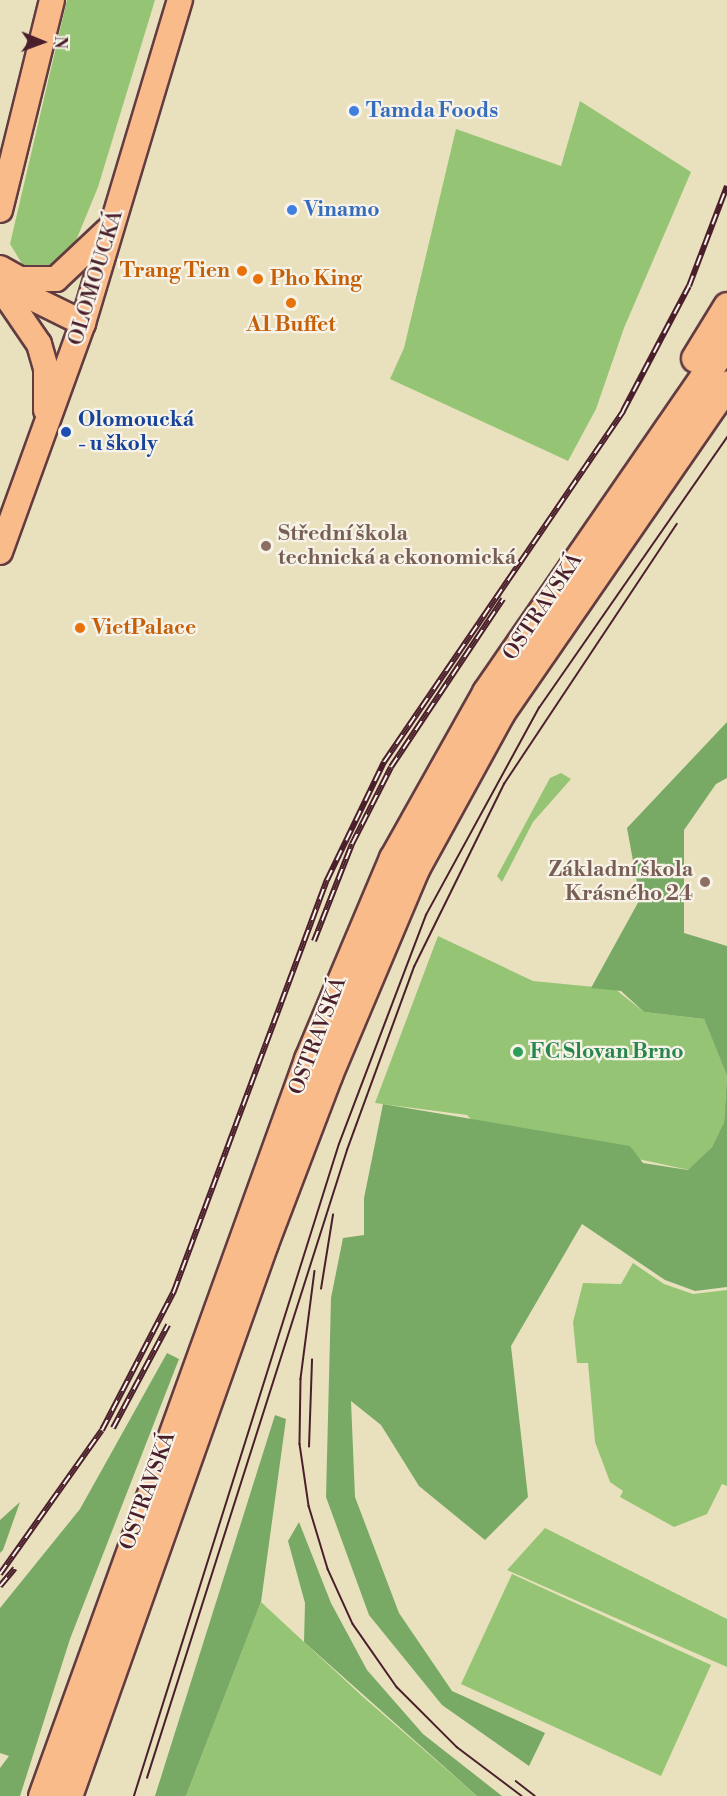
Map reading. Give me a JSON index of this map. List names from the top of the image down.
{
  "streets": {
    "highway": ["OSTRAVSKÁ"],
    "main road": ["OLOMOUCKÁ"]
  },
  "places": [
    "Tamda Foods",
    "Vinamo",
    "Trang Tien",
    "Pho King",
    "A1 Buffet",
    "Olomoucká - u školy",
    "Střední škola technická a ekonomická",
    "VietPalace",
    "Základní škola Krásného 24",
    "FC Slovan Brno"
  ],
  "north": "right"
}
